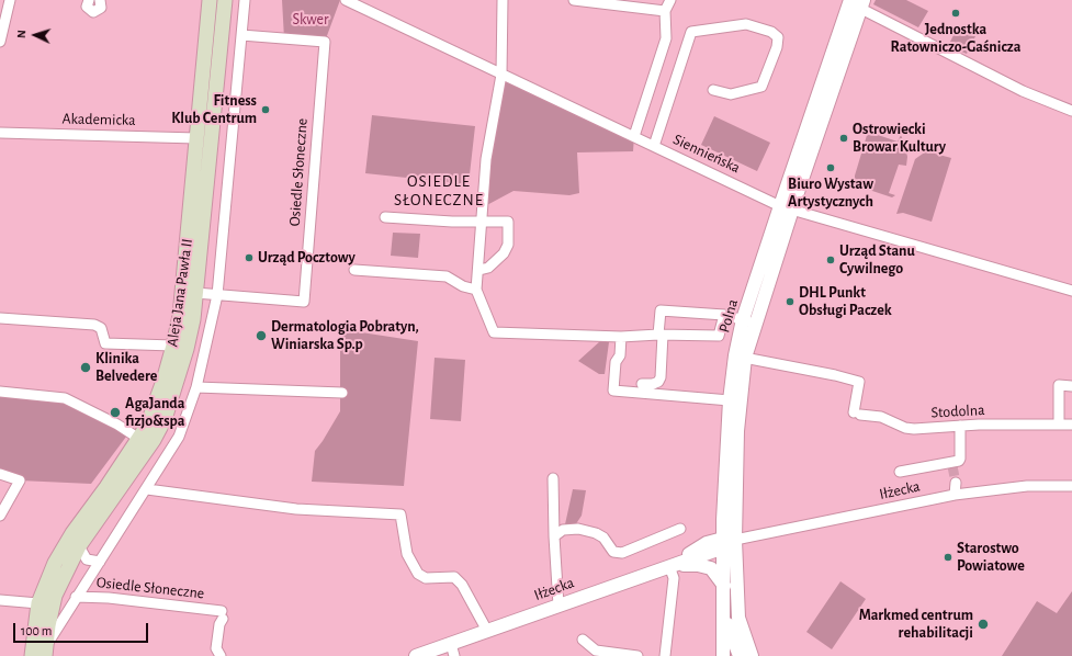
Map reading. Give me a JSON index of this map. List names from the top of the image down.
{
  "streets": {
    "main road": ["Aleja Jana Pawła II"],
    "street": [
      "Akademicka",
      "Siennieńska",
      "Osiedle Słoneczne",
      "Polna",
      "Stodolna",
      "Iłżecka"
    ]
  },
  "crossings": [
    ["Akademicka", "Aleja Jana Pawła II"],
    ["Siennieńska", "Polna"],
    ["Osiedle Słoneczne", "Aleja Jana Pawła II"],
    ["Polna", "Stodolna"],
    ["Polna", "Iłżecka"]
  ],
  "districts": ["OSIEDLE SŁONECZNE"],
  "parks": ["Skwer"],
  "places": [
    "Jednostka Ratowniczo-Gaśnicza",
    "Fitness Klub Centrum",
    "Ostrowiecki Browar Kultury",
    "Biuro Wystaw Artystycznych",
    "Urząd Pocztowy",
    "Urząd Stanu Cywilnego",
    "DHL Punkt Obsługi Paczek",
    "Dermatologia Pobratyn, Winiarska Sp.p",
    "Klinika Belvedere",
    "AgaJanda fizjo&spa",
    "Starostwo Powiatowe",
    "Markmed centrum rehabilitacji"
  ],
  "scale_bar": "100 m",
  "north": "left"
}
